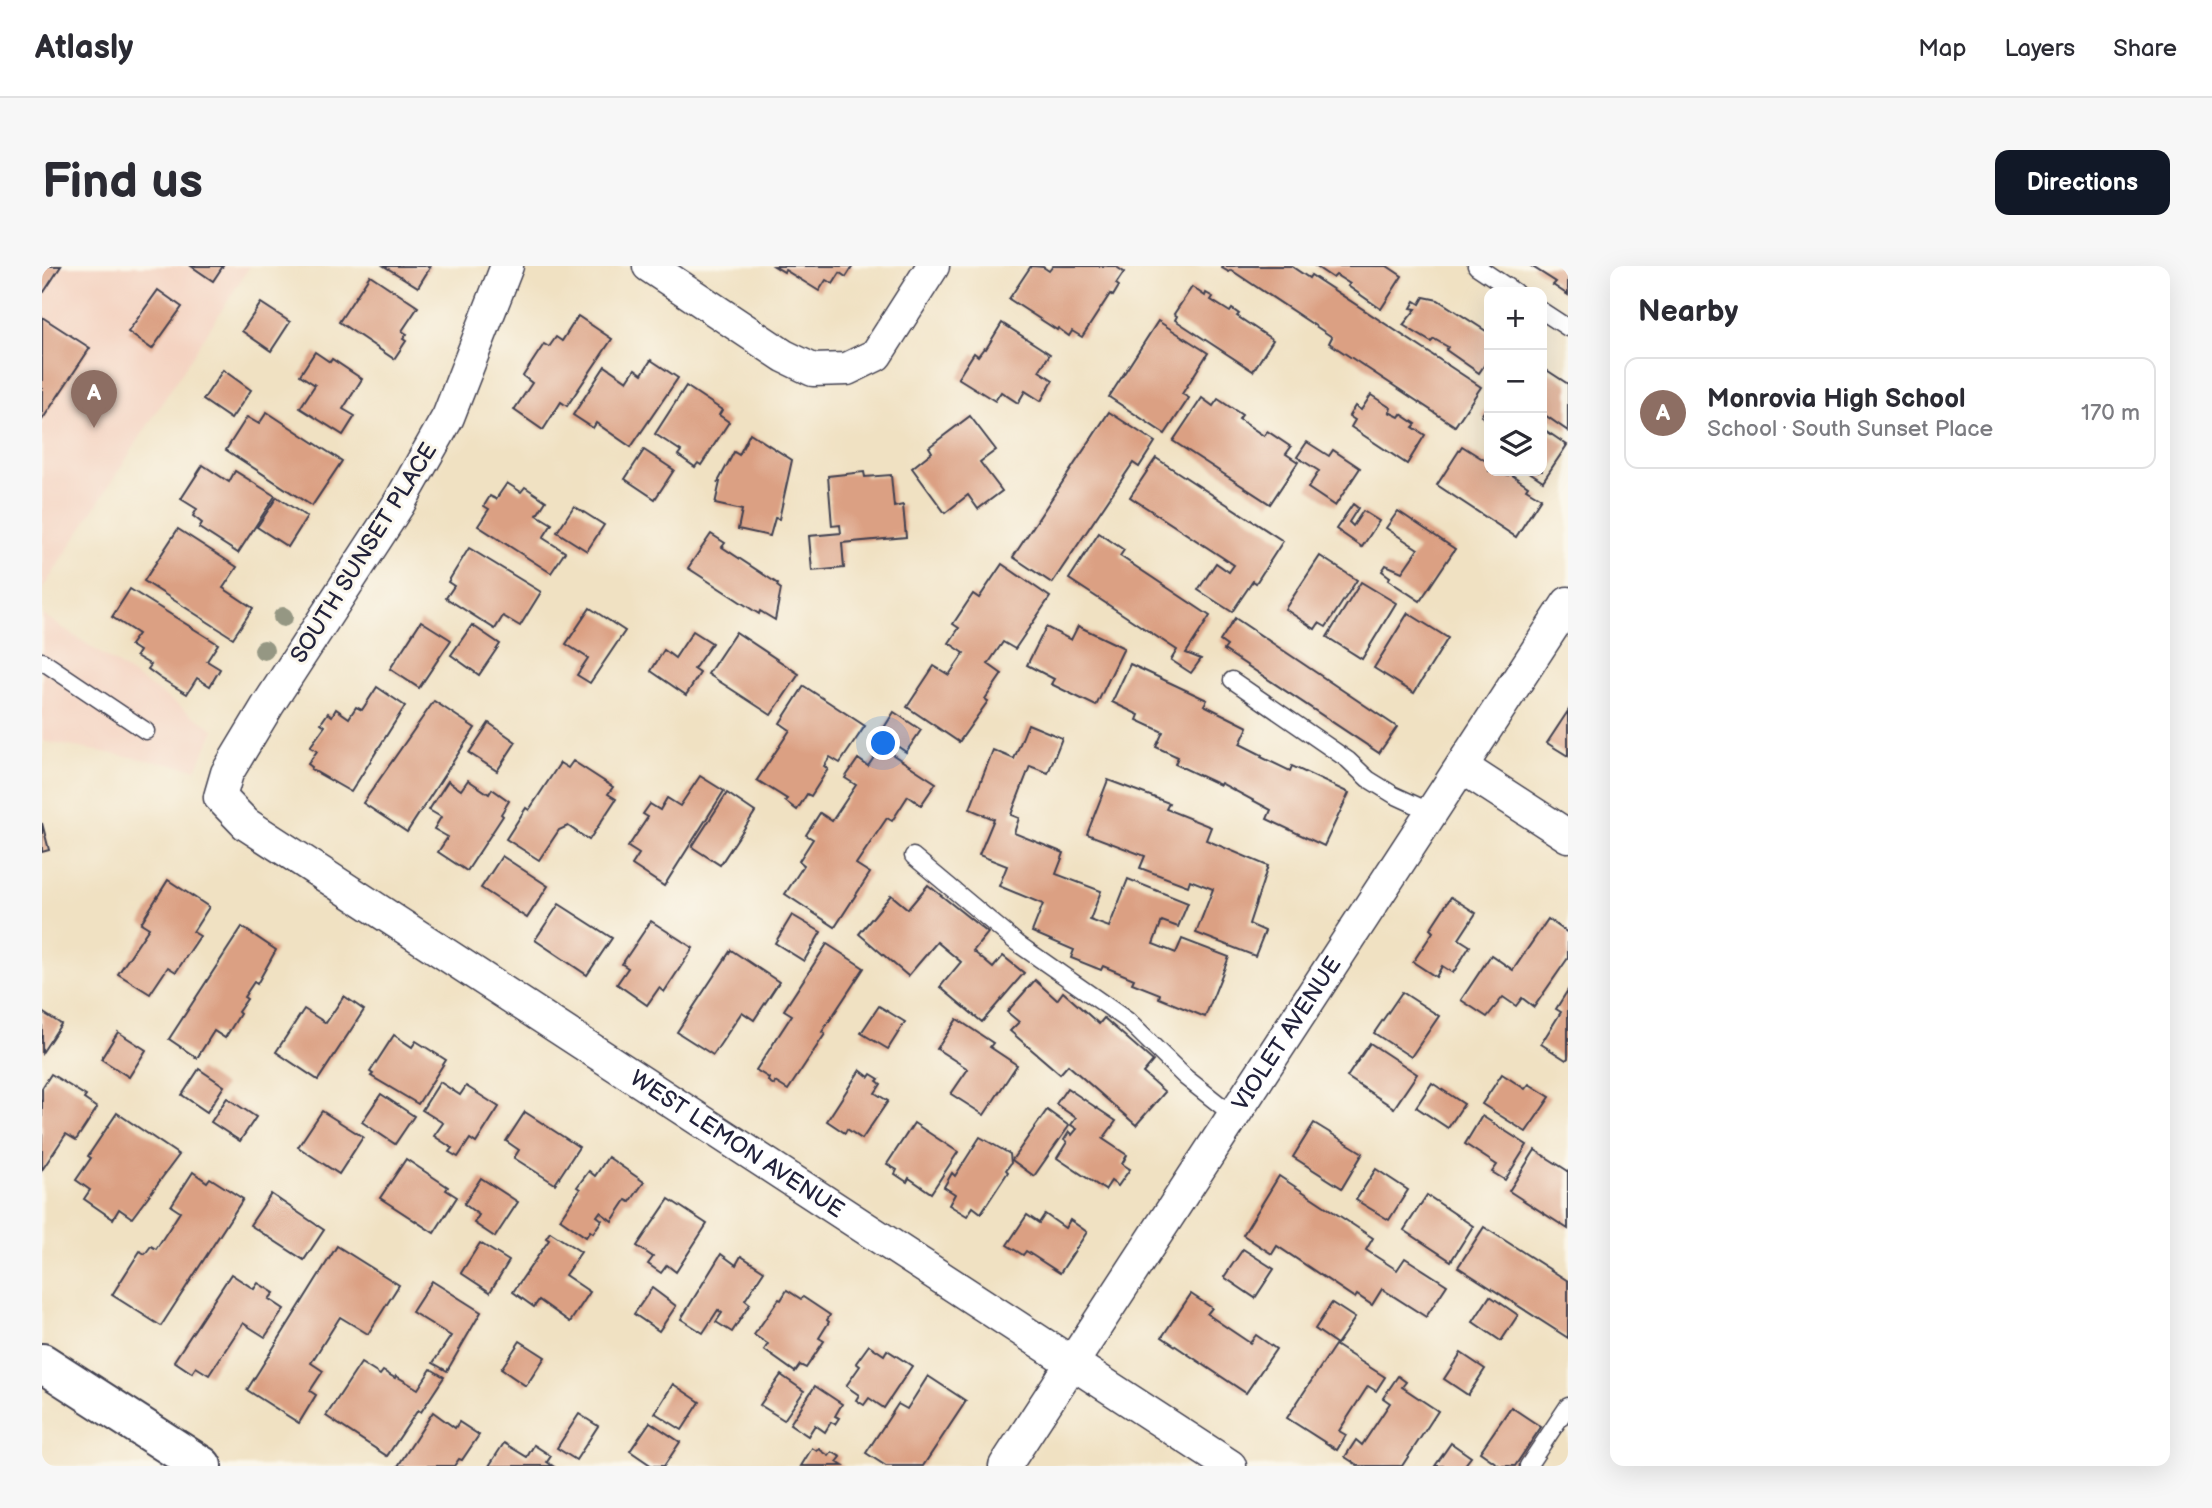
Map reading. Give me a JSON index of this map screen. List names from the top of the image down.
{
  "streets": {
    "street": ["SOUTH SUNSET PLACE", "VIOLET AVENUE", "WEST LEMON AVENUE"]
  },
  "crossings": [
    ["SOUTH SUNSET PLACE", "WEST LEMON AVENUE"],
    ["VIOLET AVENUE", "WEST LEMON AVENUE"]
  ],
  "page": {
    "header": "Atlasly",
    "nav": ["Map", "Layers", "Share"],
    "buttons": "Directions",
    "title": "Find us",
    "heading": "Nearby",
    "map_buttons": ["+", "−"],
    "list": [
      {
        "mark": "A",
        "name": "Monrovia High School",
        "note": "School · South Sunset Place",
        "value": "170 m"
      }
    ],
    "pins": "A"
  }
}
